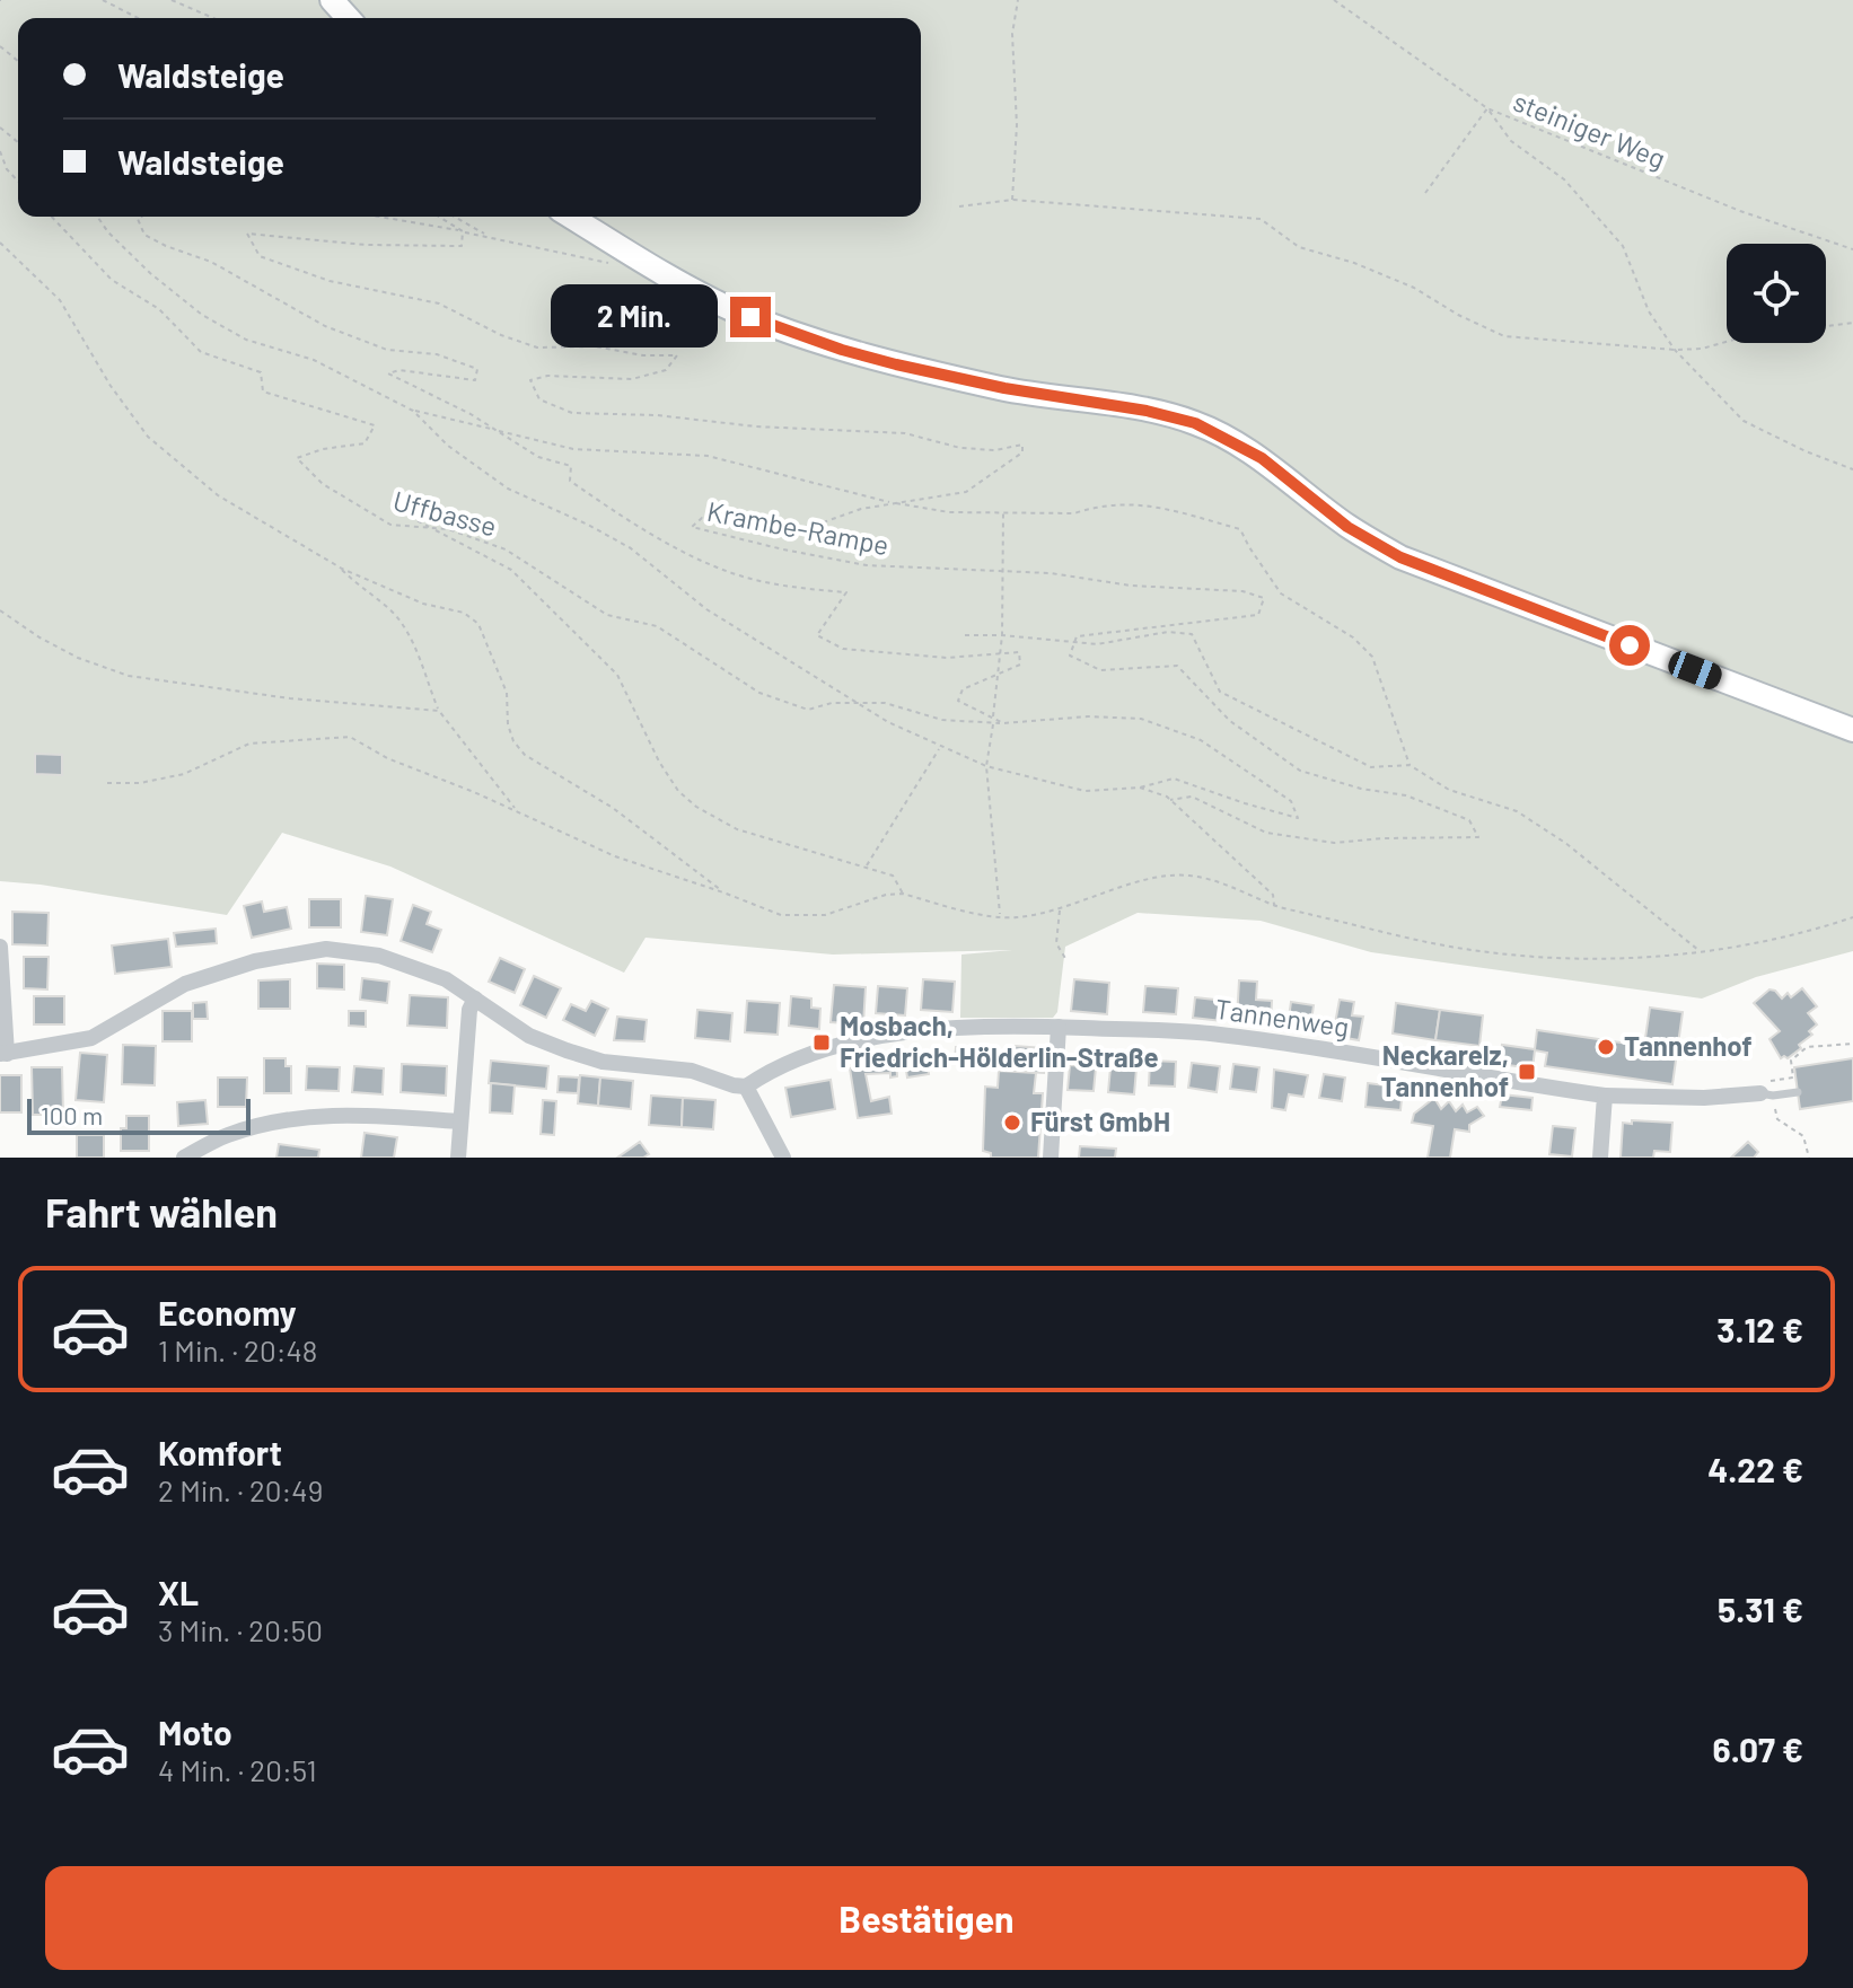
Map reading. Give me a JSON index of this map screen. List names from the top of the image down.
{
  "streets": {
    "street": ["Tannenweg"],
    "path": ["steiniger Weg", "Uffbasse", "Krambe-Rampe"]
  },
  "places": {
    "transit": ["Mosbach, Friedrich-Hölderlin-Straße", "Neckarelz, Tannenhof"],
    "other": ["Tannenhof", "Fürst GmbH"]
  },
  "scale_bar": "100 m",
  "page": {
    "banner": ["Waldsteige", "Waldsteige"],
    "bubble": "2 Min.",
    "scale": "100 m",
    "heading": "Fahrt wählen",
    "list": [
      {
        "name": "Economy",
        "note": "1 Min. · 20:48",
        "value": "3.12 €"
      },
      {
        "name": "Komfort",
        "note": "2 Min. · 20:49",
        "value": "4.22 €"
      },
      {
        "name": "XL",
        "note": "3 Min. · 20:50",
        "value": "5.31 €"
      },
      {
        "name": "Moto",
        "note": "4 Min. · 20:51",
        "value": "6.07 €"
      }
    ],
    "buttons": "Bestätigen"
  }
}
